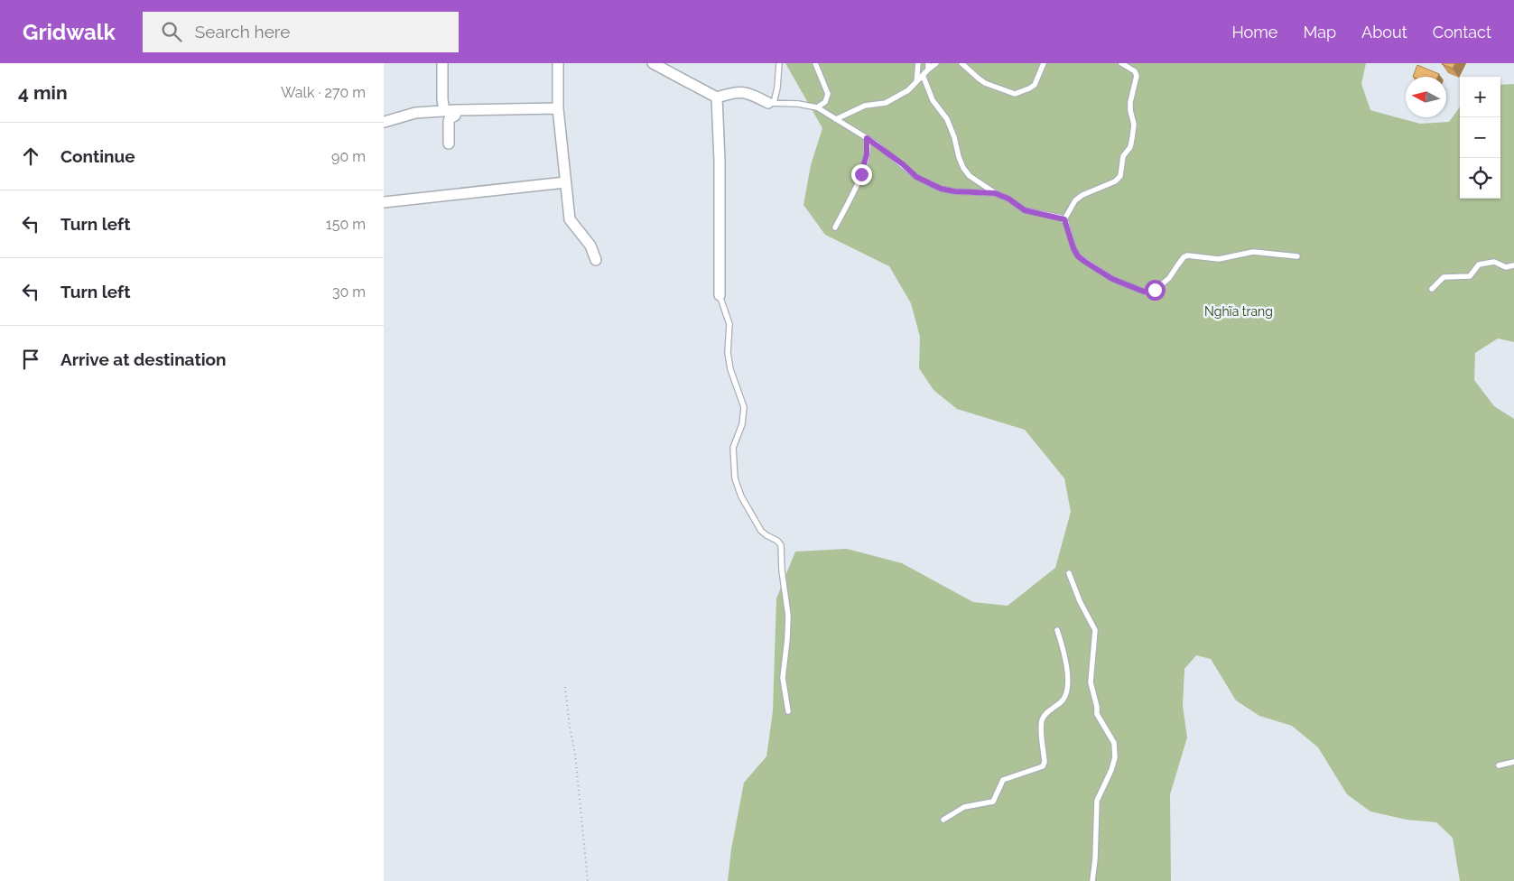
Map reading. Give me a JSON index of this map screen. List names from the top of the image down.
{
  "parks": ["Nghĩa trang"],
  "north": "left",
  "page": {
    "header": "Gridwalk",
    "search": "Search here",
    "nav": [
      "Home",
      "Map",
      "About",
      "Contact"
    ],
    "heading": ["4 min", "Walk · 270 m"],
    "map_buttons": ["+", "−"],
    "list": [
      ["Continue", "90 m"],
      ["Turn left", "150 m"],
      ["Turn left", "30 m"],
      "Arrive at destination"
    ]
  }
}
